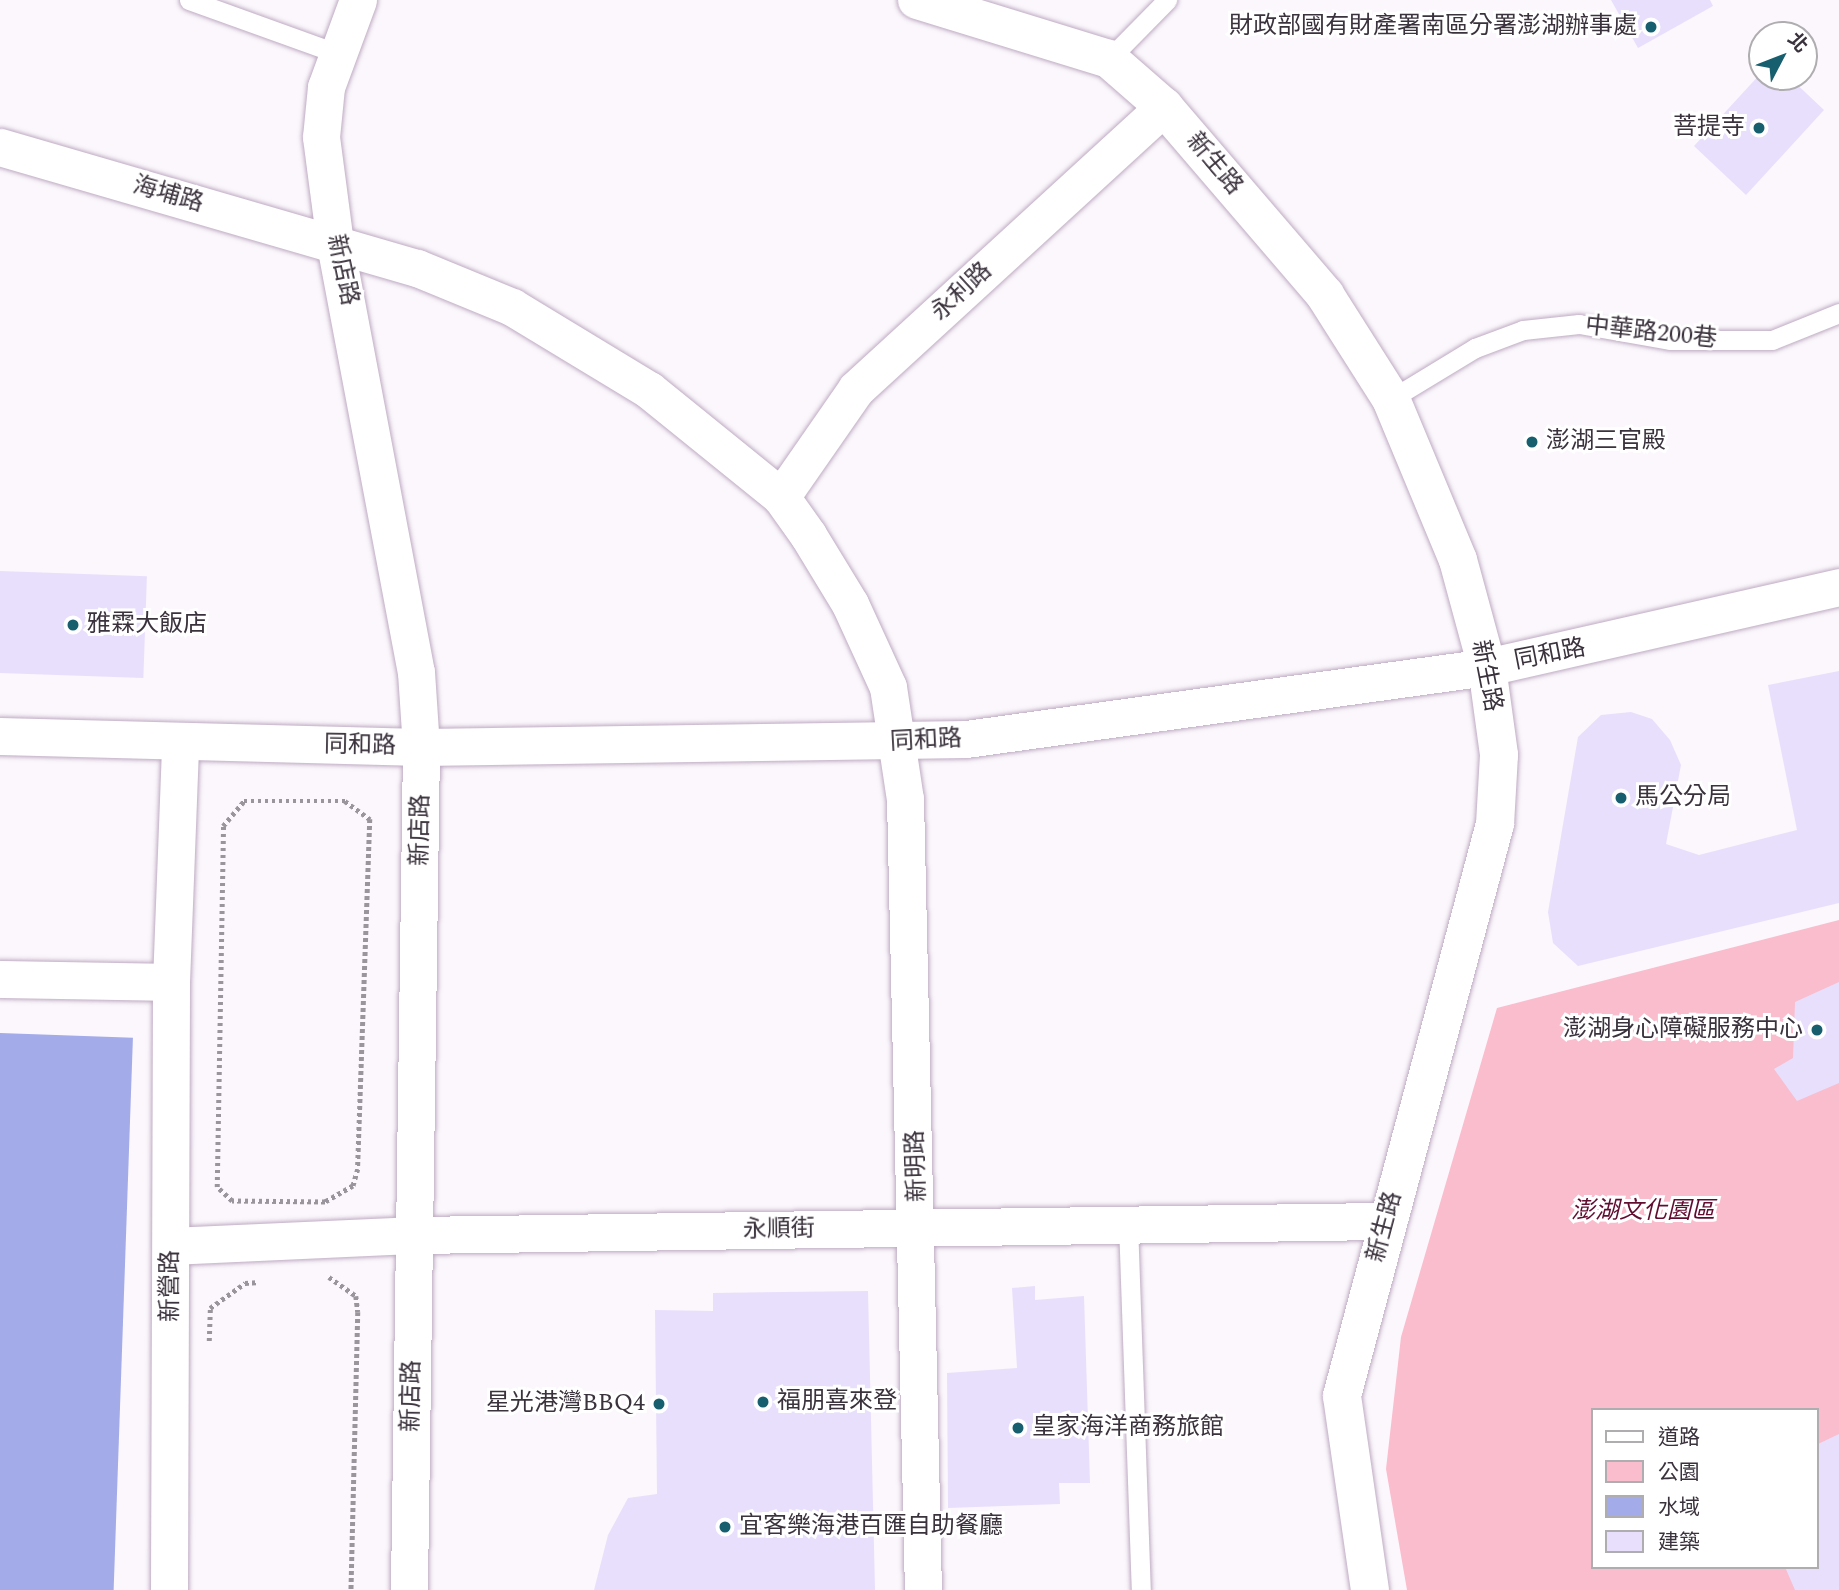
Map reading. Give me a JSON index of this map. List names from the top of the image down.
{
  "streets": {
    "main road": ["新生路"],
    "street": [
      "海埔路",
      "新店路",
      "永利路",
      "同和路",
      "新明路",
      "永順街",
      "新營路"
    ],
    "lane": ["中華路200巷"]
  },
  "crossings": [
    ["新生路", "永利路"],
    ["新生路", "中華路200巷"],
    ["新生路", "同和路"],
    ["新生路", "永順街"],
    ["海埔路", "新店路"],
    ["海埔路", "永利路"],
    ["海埔路", "新明路"],
    ["新店路", "同和路"],
    ["新店路", "永順街"],
    ["永利路", "新明路"],
    ["同和路", "新明路"],
    ["同和路", "新營路"],
    ["新明路", "永順街"],
    ["永順街", "新營路"]
  ],
  "parks": ["澎湖文化園區"],
  "places": [
    "財政部國有財產署南區分署澎湖辦事處",
    "菩提寺",
    "澎湖三官殿",
    "雅霖大飯店",
    "馬公分局",
    "澎湖身心障礙服務中心",
    "福朋喜來登",
    "星光港灣BBQ4",
    "皇家海洋商務旅館",
    "宜客樂海港百匯自助餐廳"
  ],
  "legend": [
    "道路",
    "公園",
    "水域",
    "建築"
  ],
  "north": "top right"
}
